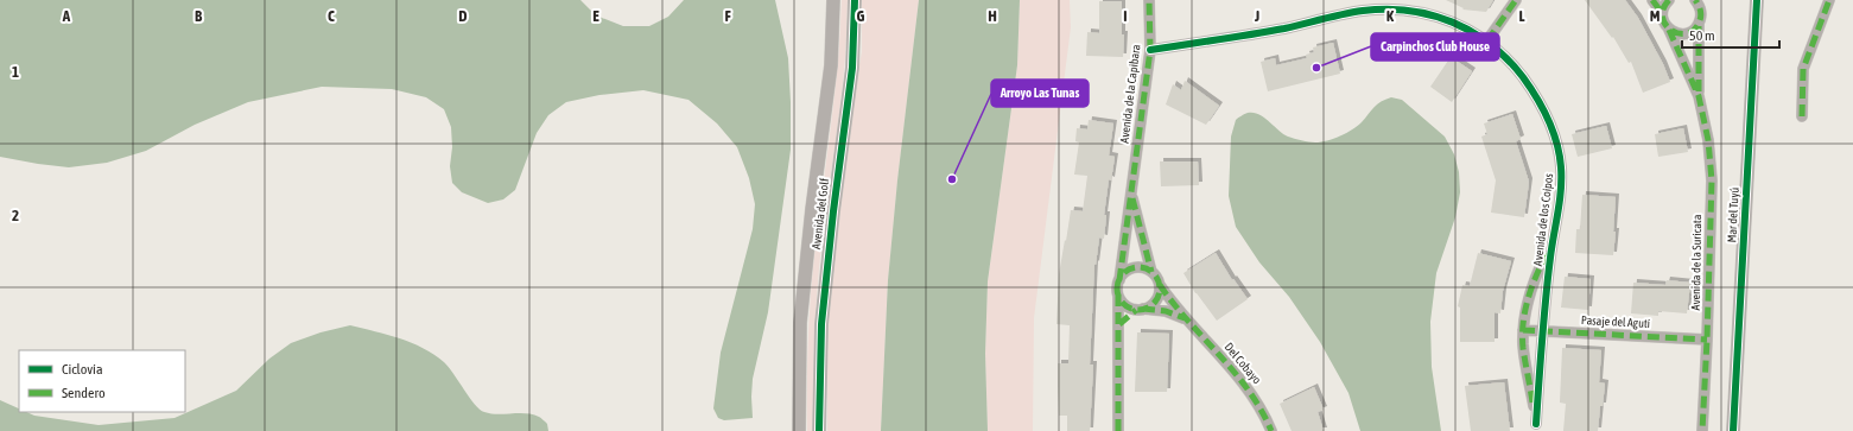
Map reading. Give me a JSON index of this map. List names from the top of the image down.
{
  "streets": {
    "street": [
      "Avenida de la Capibara",
      "Avenida del Golf",
      "Mar del Tuyú",
      "Avenida de los Coipos",
      "Avenida de la Suricata",
      "Pasaje del Agutí",
      "Del Cobayo"
    ]
  },
  "crossings": [
    ["Avenida de la Capibara", "Avenida de los Coipos"],
    ["Avenida de la Capibara", "Del Cobayo"],
    ["Avenida de los Coipos", "Pasaje del Agutí"],
    ["Avenida de la Suricata", "Pasaje del Agutí"]
  ],
  "places": ["Carpinchos Club House", "Arroyo Las Tunas"],
  "legend": ["Ciclovía", "Sendero"],
  "scale_bar": "50 m",
  "grid": {
    "columns": [
      "A",
      "B",
      "C",
      "D",
      "E",
      "F",
      "G",
      "H",
      "I",
      "J",
      "K",
      "L",
      "M"
    ],
    "rows": ["1", "2"]
  }
}
